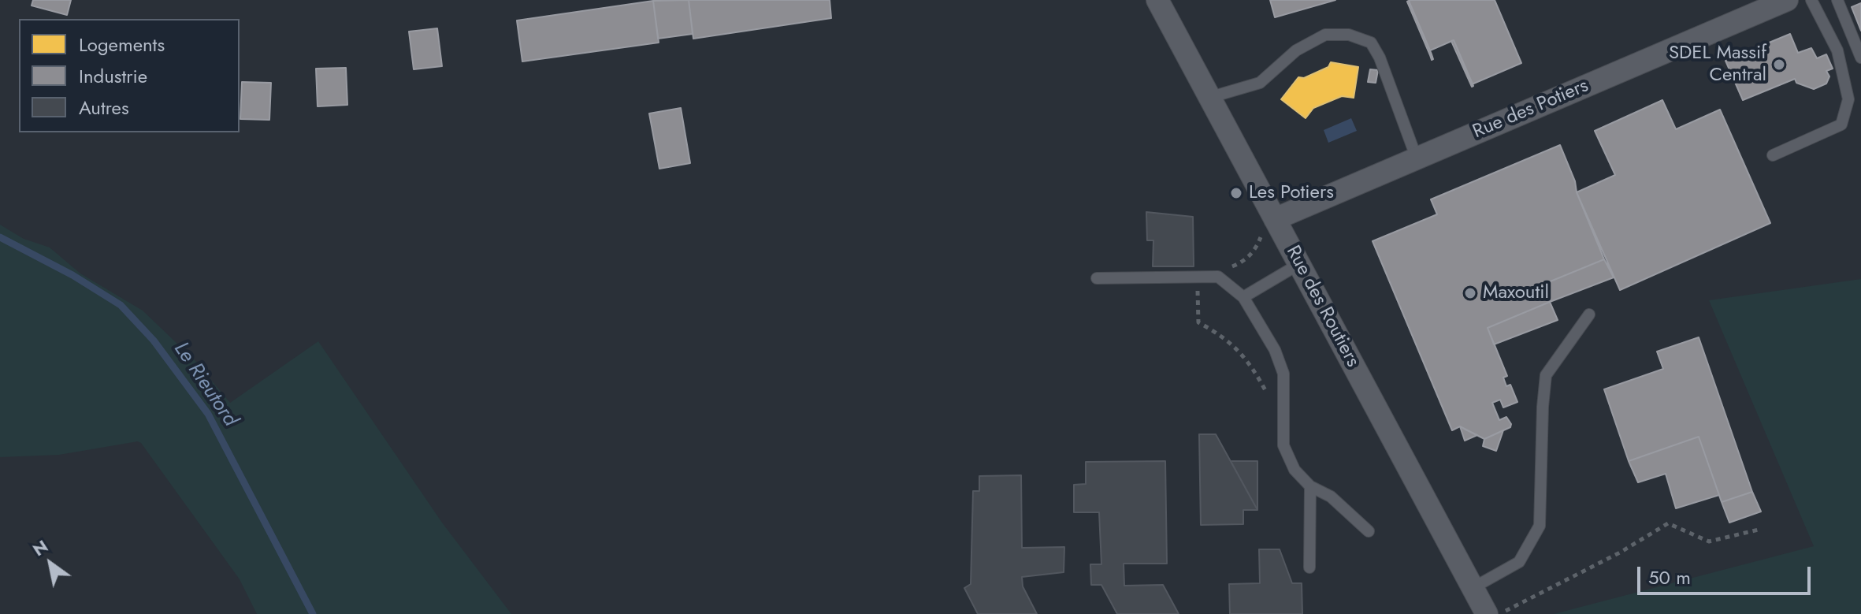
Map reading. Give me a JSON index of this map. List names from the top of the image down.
{
  "streets": {
    "street": ["Rue des Potiers", "Rue des Routiers"]
  },
  "crossings": [
    ["Rue des Potiers", "Rue des Routiers"]
  ],
  "water": ["Le Rieutord"],
  "places": ["SDEL Massif Central", "Les Potiers", "Maxoutil"],
  "legend": ["Logements", "Industrie", "Autres"],
  "scale_bar": "50 m",
  "north": "top left"
}
